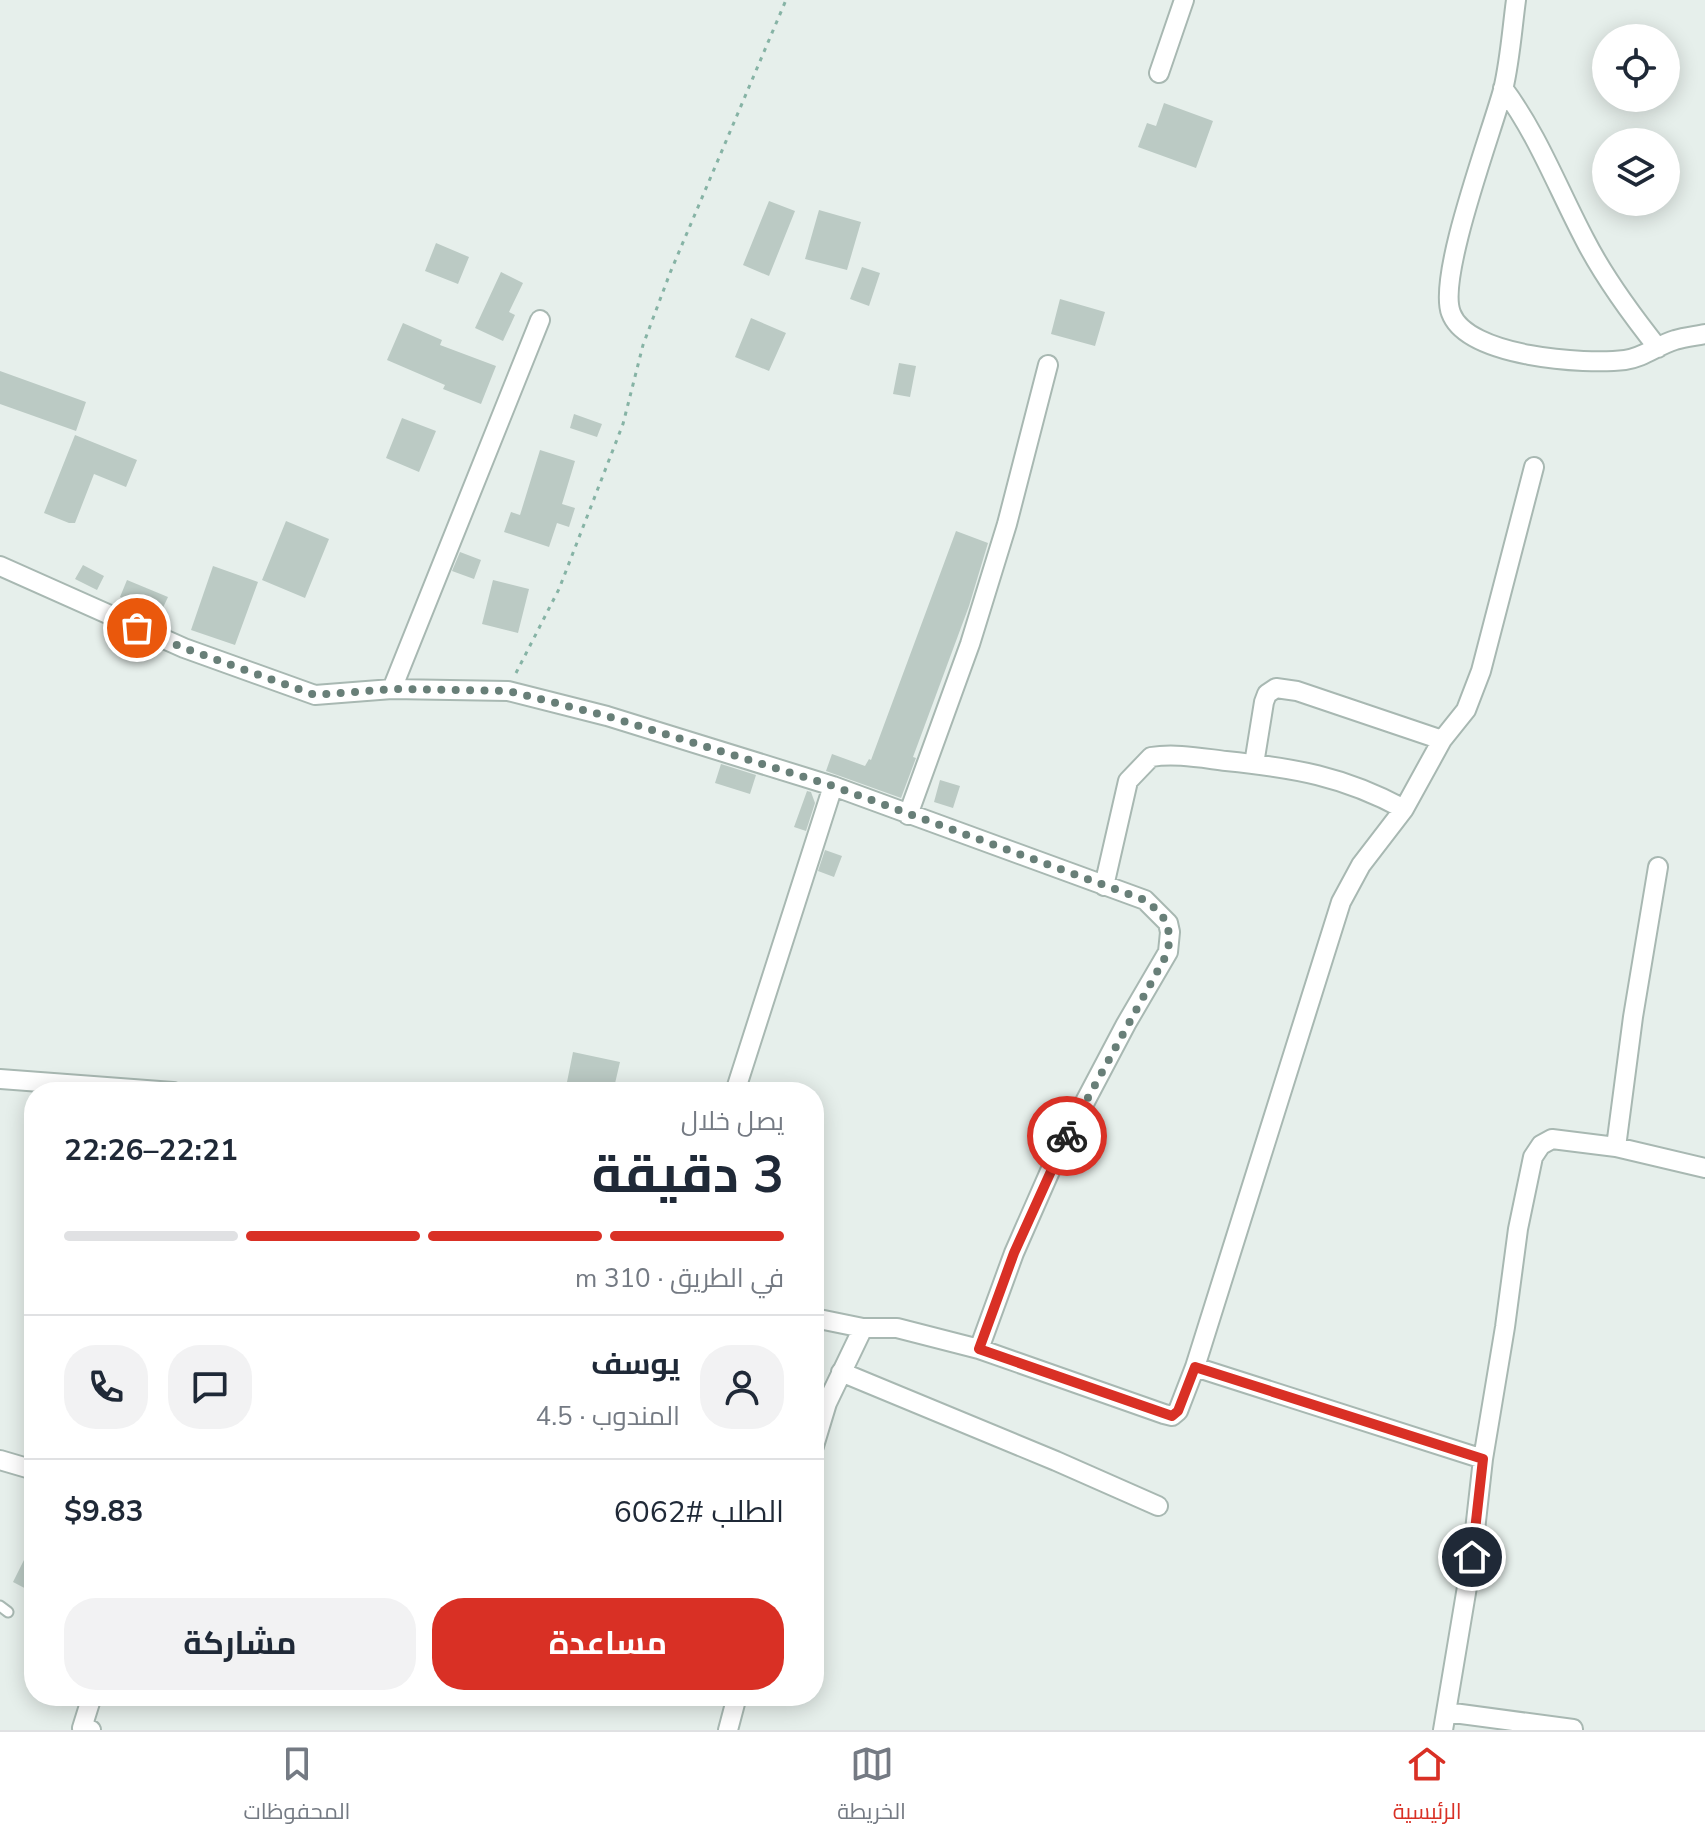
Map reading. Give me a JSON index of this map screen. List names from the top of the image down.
{
  "page": {
    "heading": ["3 دقيقة", "يصل خلال", "22:21–22:26"],
    "panel": [
      "يوسف",
      "المندوب · 4.5",
      "الطلب #6062",
      "$9.83"
    ],
    "bar": "في الطريق · 310 m",
    "buttons": ["مساعدة", "مشاركة"],
    "tabs": ["الرئيسية", "الخريطة", "المحفوظات"]
  }
}
